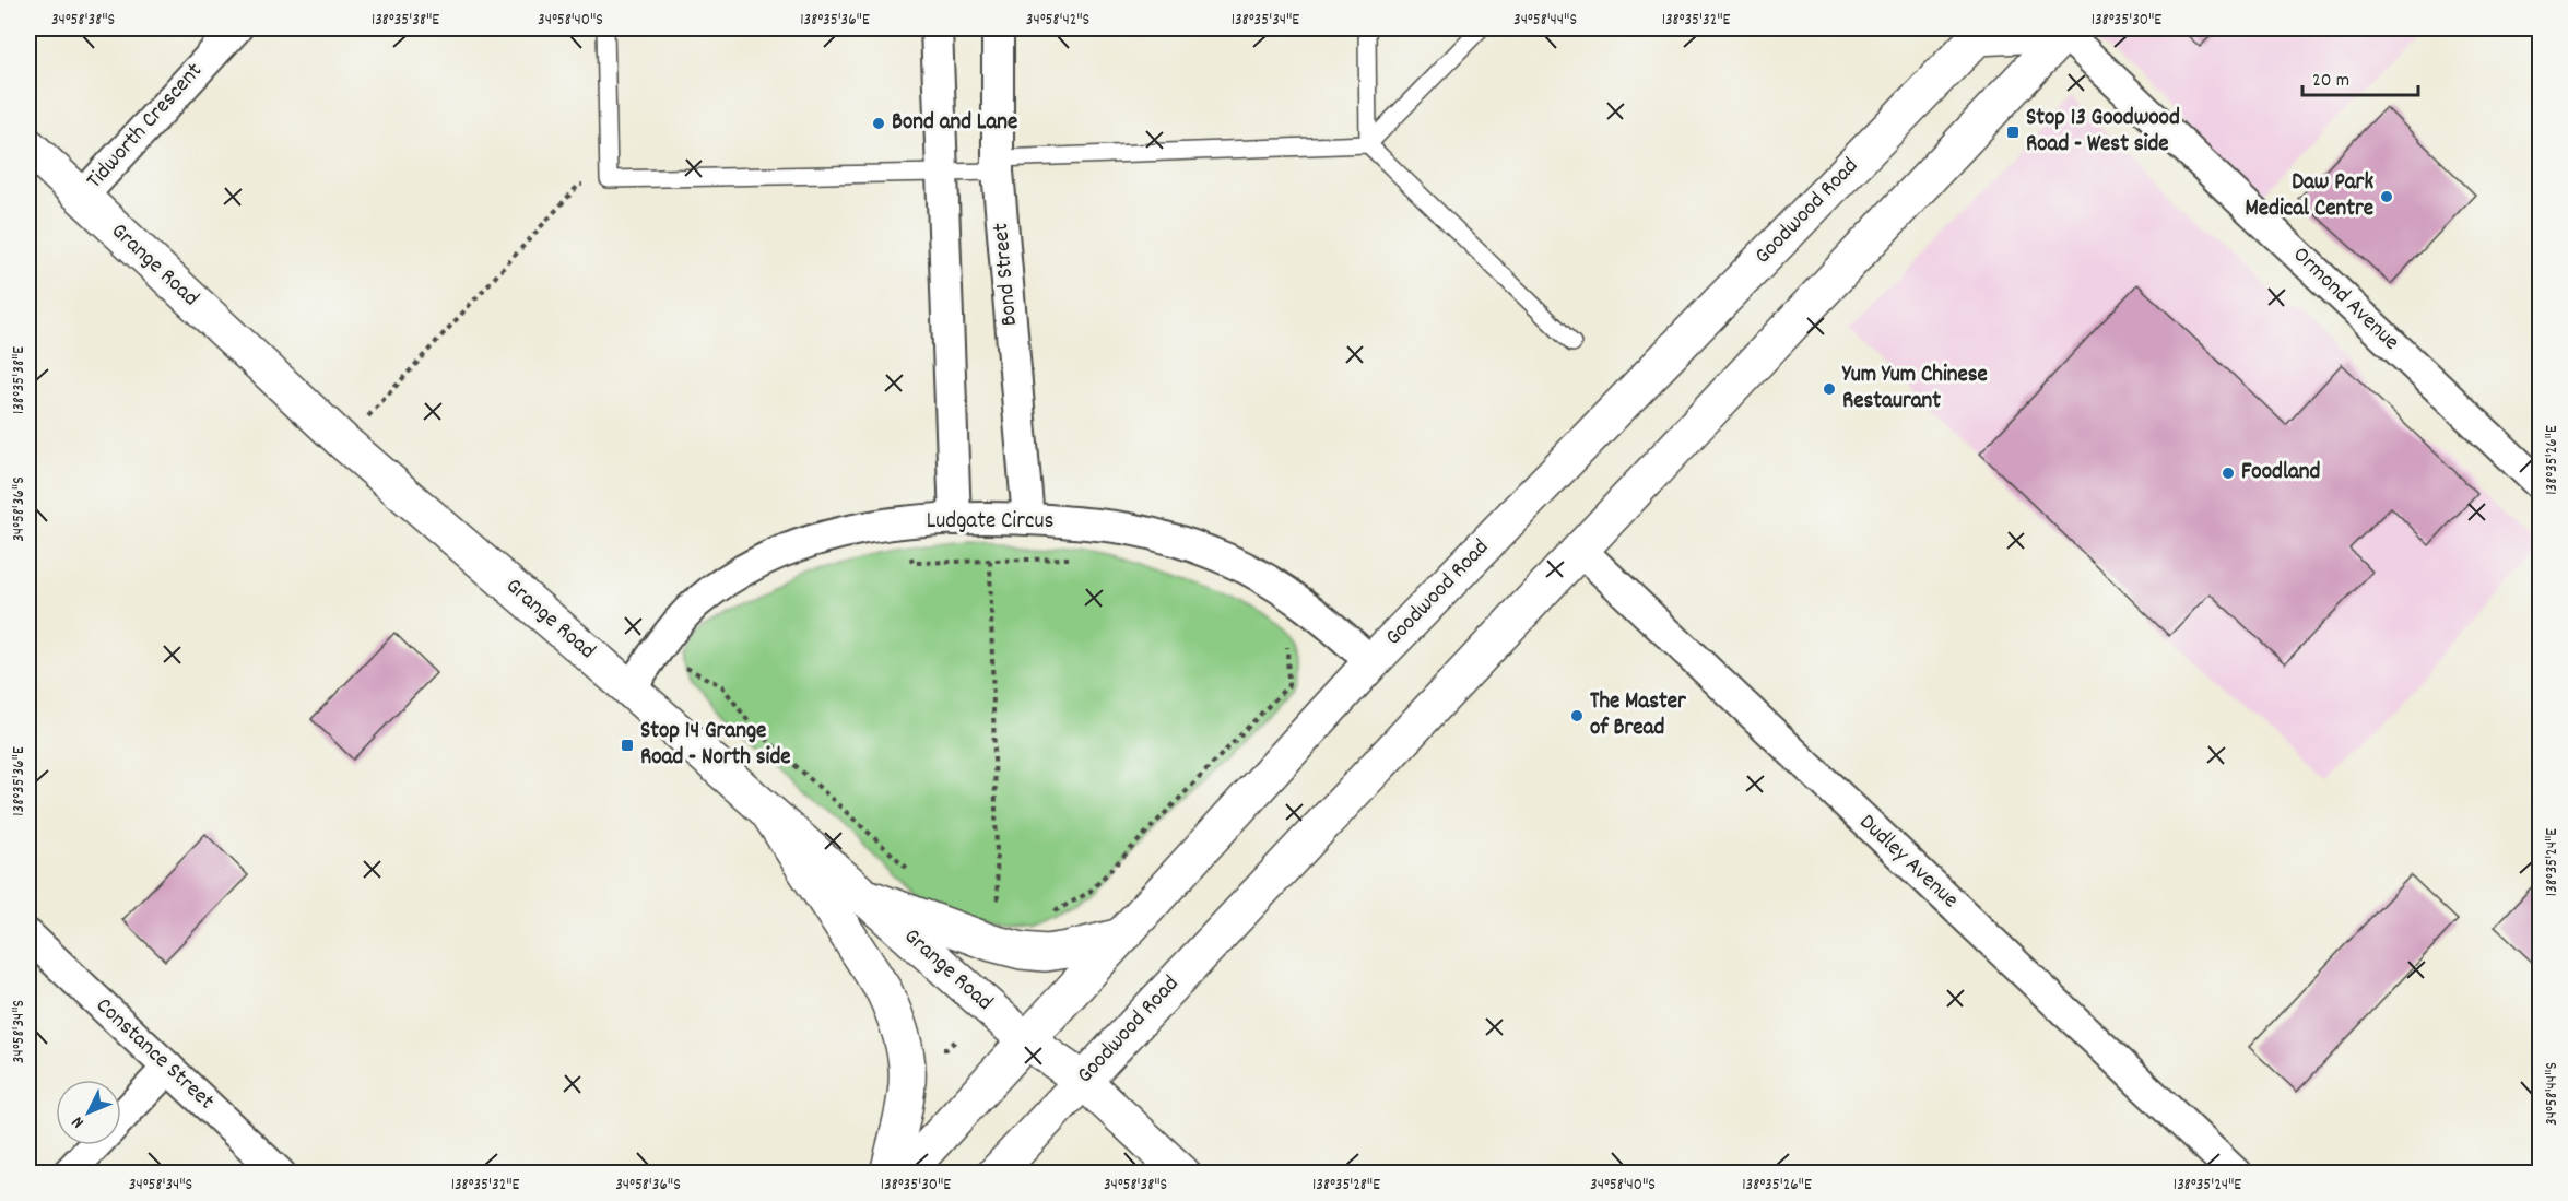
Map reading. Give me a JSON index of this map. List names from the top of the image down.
{
  "streets": {
    "main road": ["Goodwood Road", "Grange Road"],
    "street": [
      "Tidworth Crescent",
      "Bond Street",
      "Ormond Avenue",
      "Ludgate Circus",
      "Dudley Avenue",
      "Constance Street"
    ]
  },
  "crossings": [
    ["Tidworth Crescent", "Grange Road"],
    ["Goodwood Road", "Grange Road"],
    ["Goodwood Road", "Ormond Avenue"],
    ["Goodwood Road", "Ludgate Circus"],
    ["Goodwood Road", "Dudley Avenue"],
    ["Grange Road", "Ludgate Circus"],
    ["Bond Street", "Ludgate Circus"]
  ],
  "places": {
    "other": [
      "Bond and Lane",
      "Daw Park Medical Centre",
      "Yum Yum Chinese Restaurant",
      "Foodland",
      "The Master of Bread"
    ],
    "transit": ["Stop 13 Goodwood Road - West side", "Stop 14 Grange Road - North side"]
  },
  "scale_bar": "20 m",
  "north": "bottom left",
  "coordinates": [
    "34°58'38\"S",
    "138°35'38\"E",
    "34°58'40\"S",
    "138°35'36\"E",
    "34°58'42\"S",
    "138°35'34\"E",
    "34°58'44\"S",
    "138°35'32\"E",
    "138°35'30\"E",
    "138°35'26\"E",
    "34°58'36\"S",
    "138°35'24\"E",
    "34°58'34\"S",
    "138°35'28\"E"
  ]
}
